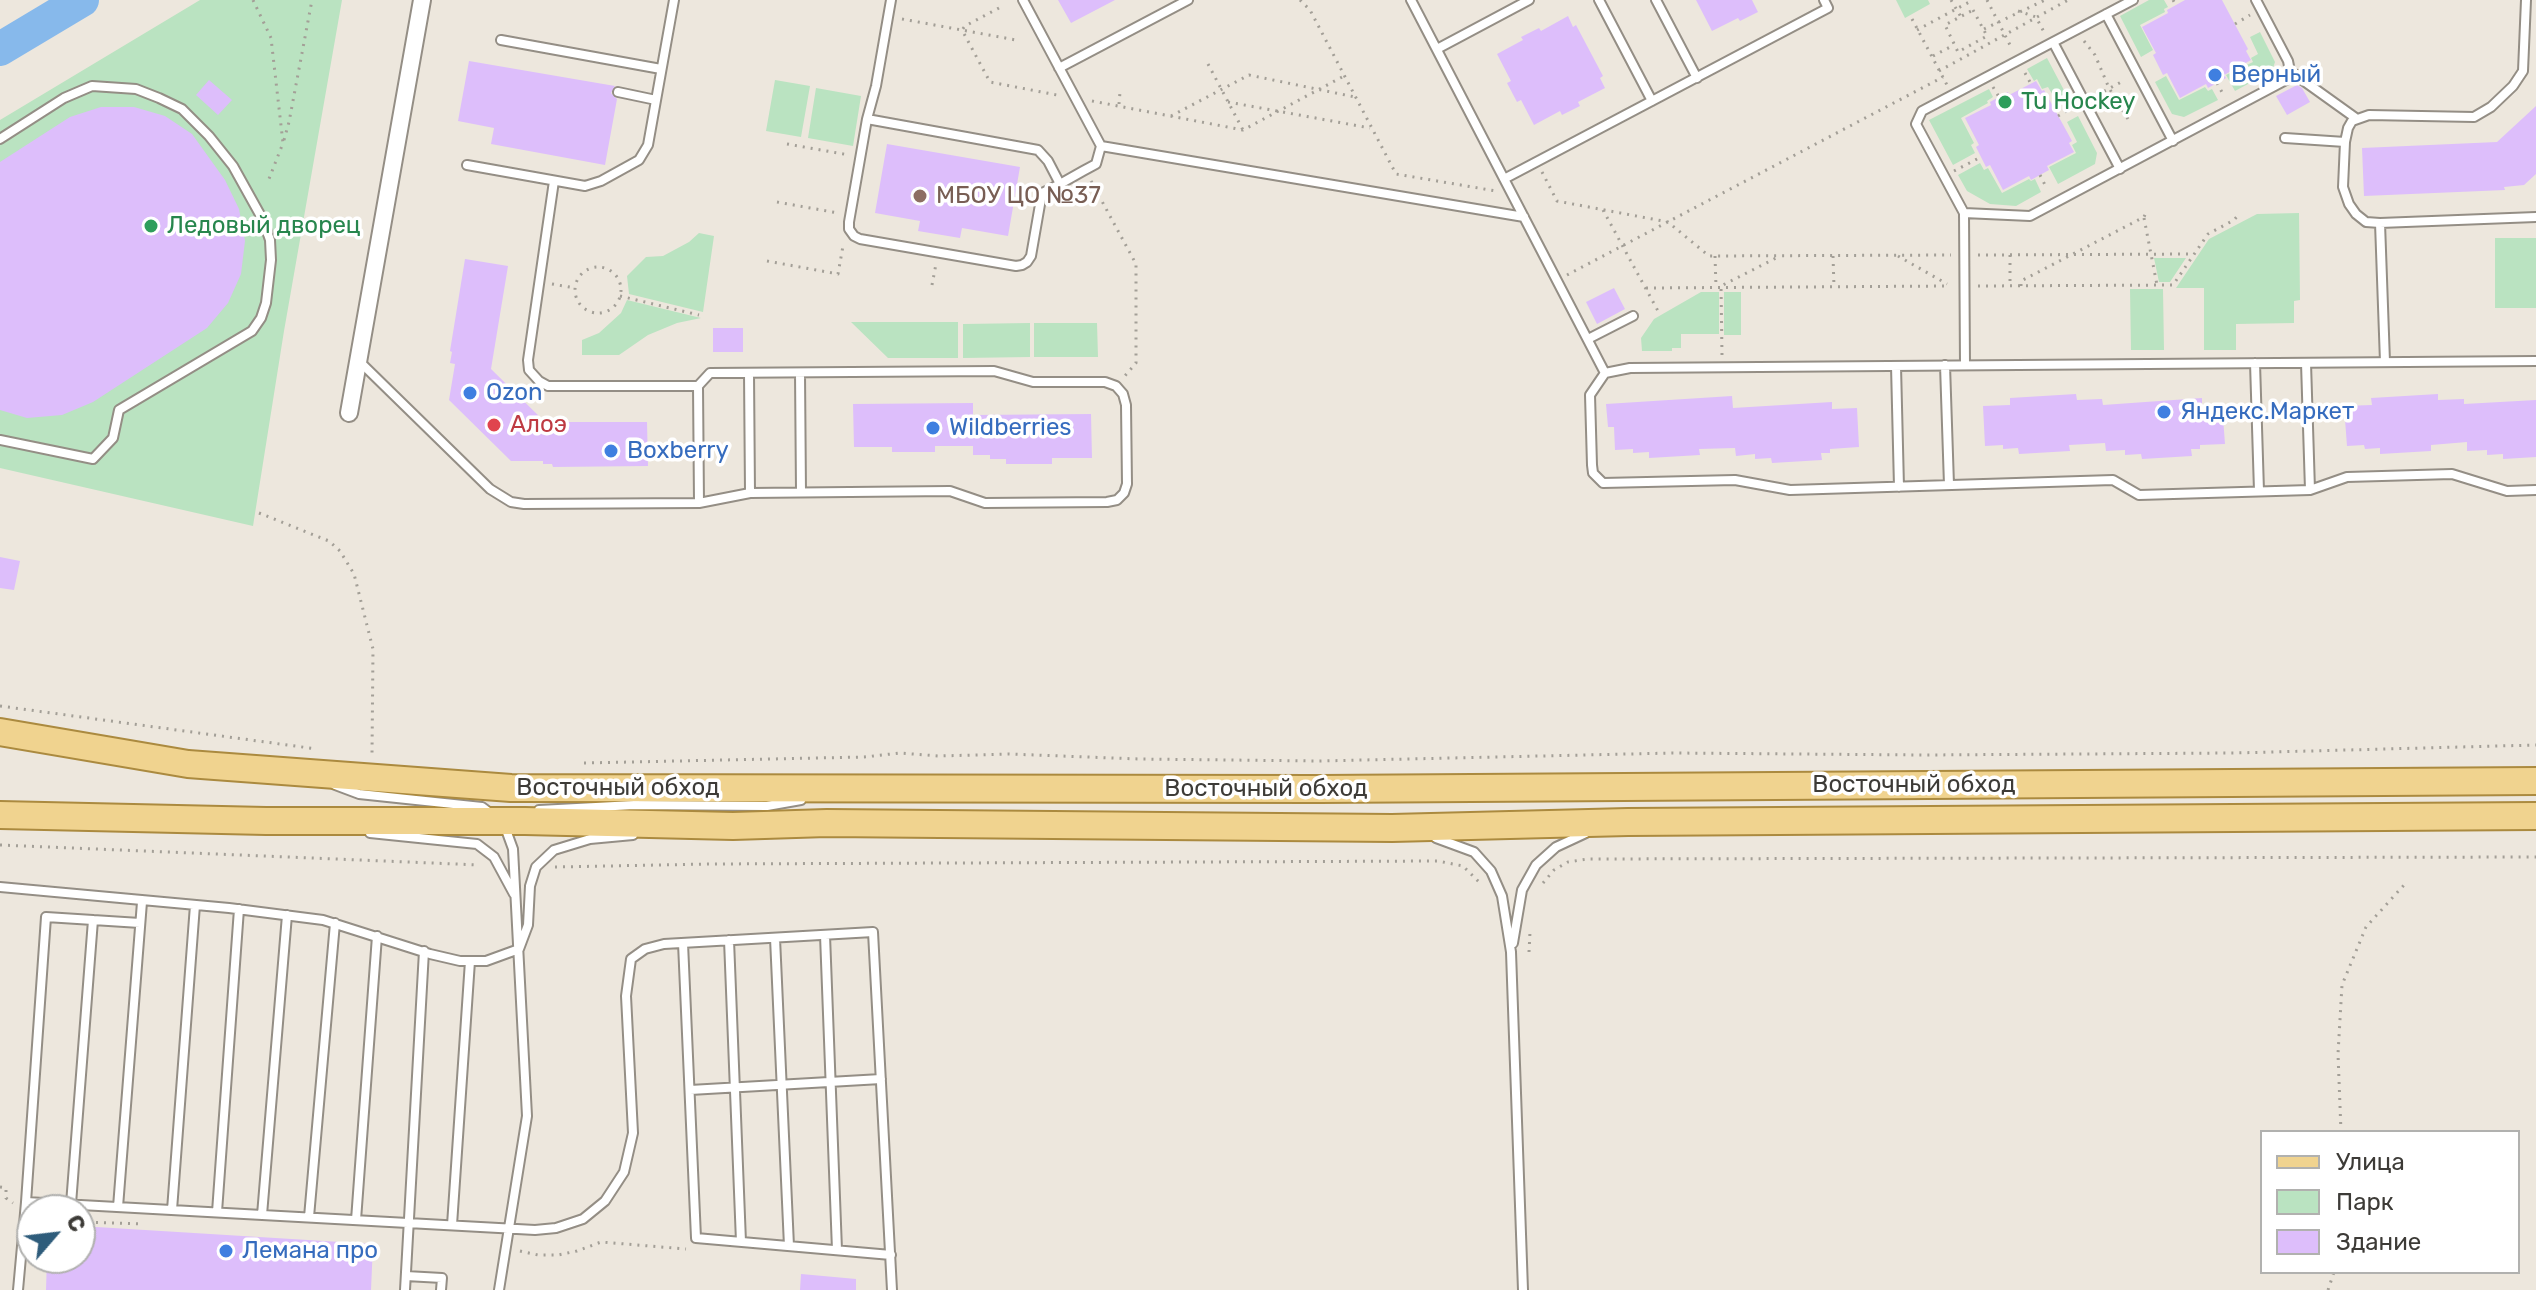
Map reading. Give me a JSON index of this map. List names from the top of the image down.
{
  "streets": {
    "main road": ["Восточный обход"]
  },
  "places": [
    "Верный",
    "Tu Hockey",
    "МБОУ ЦО №37",
    "Ледовый дворец",
    "Ozon",
    "Яндекс.Маркет",
    "Алоэ",
    "Wildberries",
    "Boxberry",
    "Лемана про"
  ],
  "legend": ["Улица", "Парк", "Здание"],
  "north": "top right"
}
